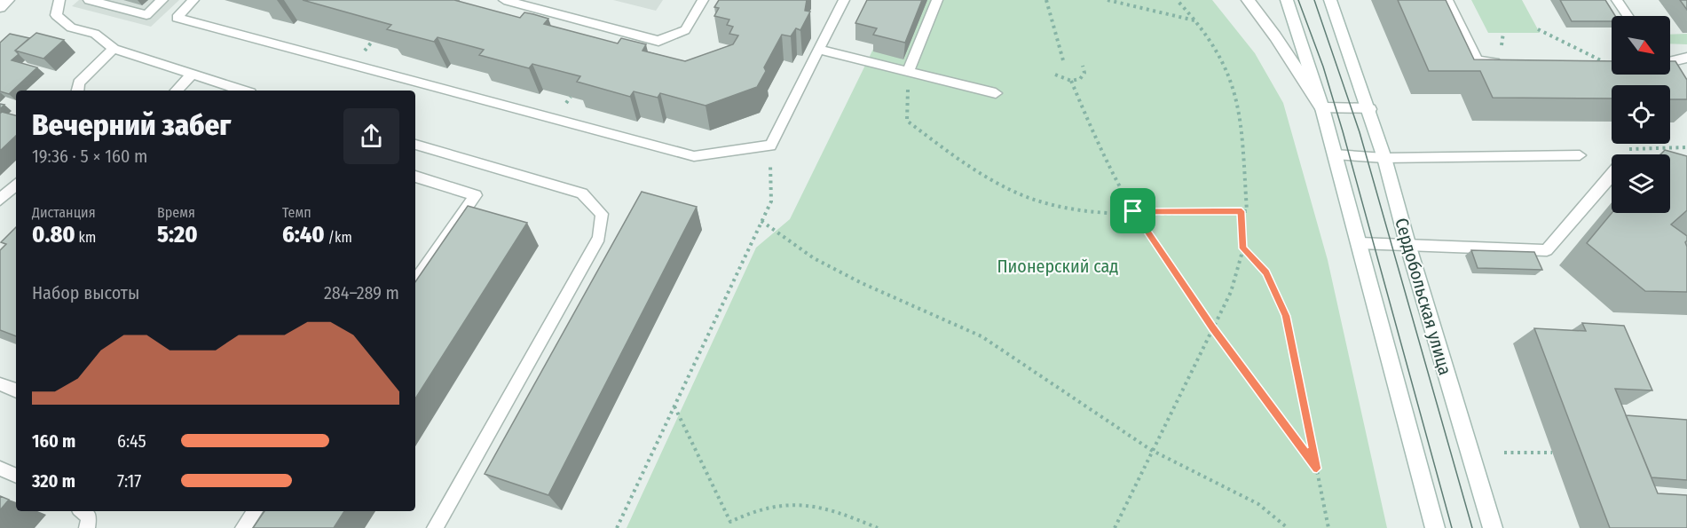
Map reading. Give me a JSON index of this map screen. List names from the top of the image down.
{
  "streets": {
    "main road": ["Сердобольская улица"]
  },
  "parks": ["Пионерский сад"],
  "north": "bottom right",
  "page": {
    "heading": ["Вечерний забег", "19:36 · 5 × 160 m"],
    "stats": [
      ["Дистанция", "0.80 km"],
      ["Время", "5:20"],
      ["Темп", "6:40 /km"]
    ],
    "chart": ["Набор высоты", "284–289 m"],
    "list": [
      {
        "name": "160 m",
        "note": "6:45"
      },
      {
        "name": "320 m",
        "note": "7:17"
      }
    ]
  }
}
